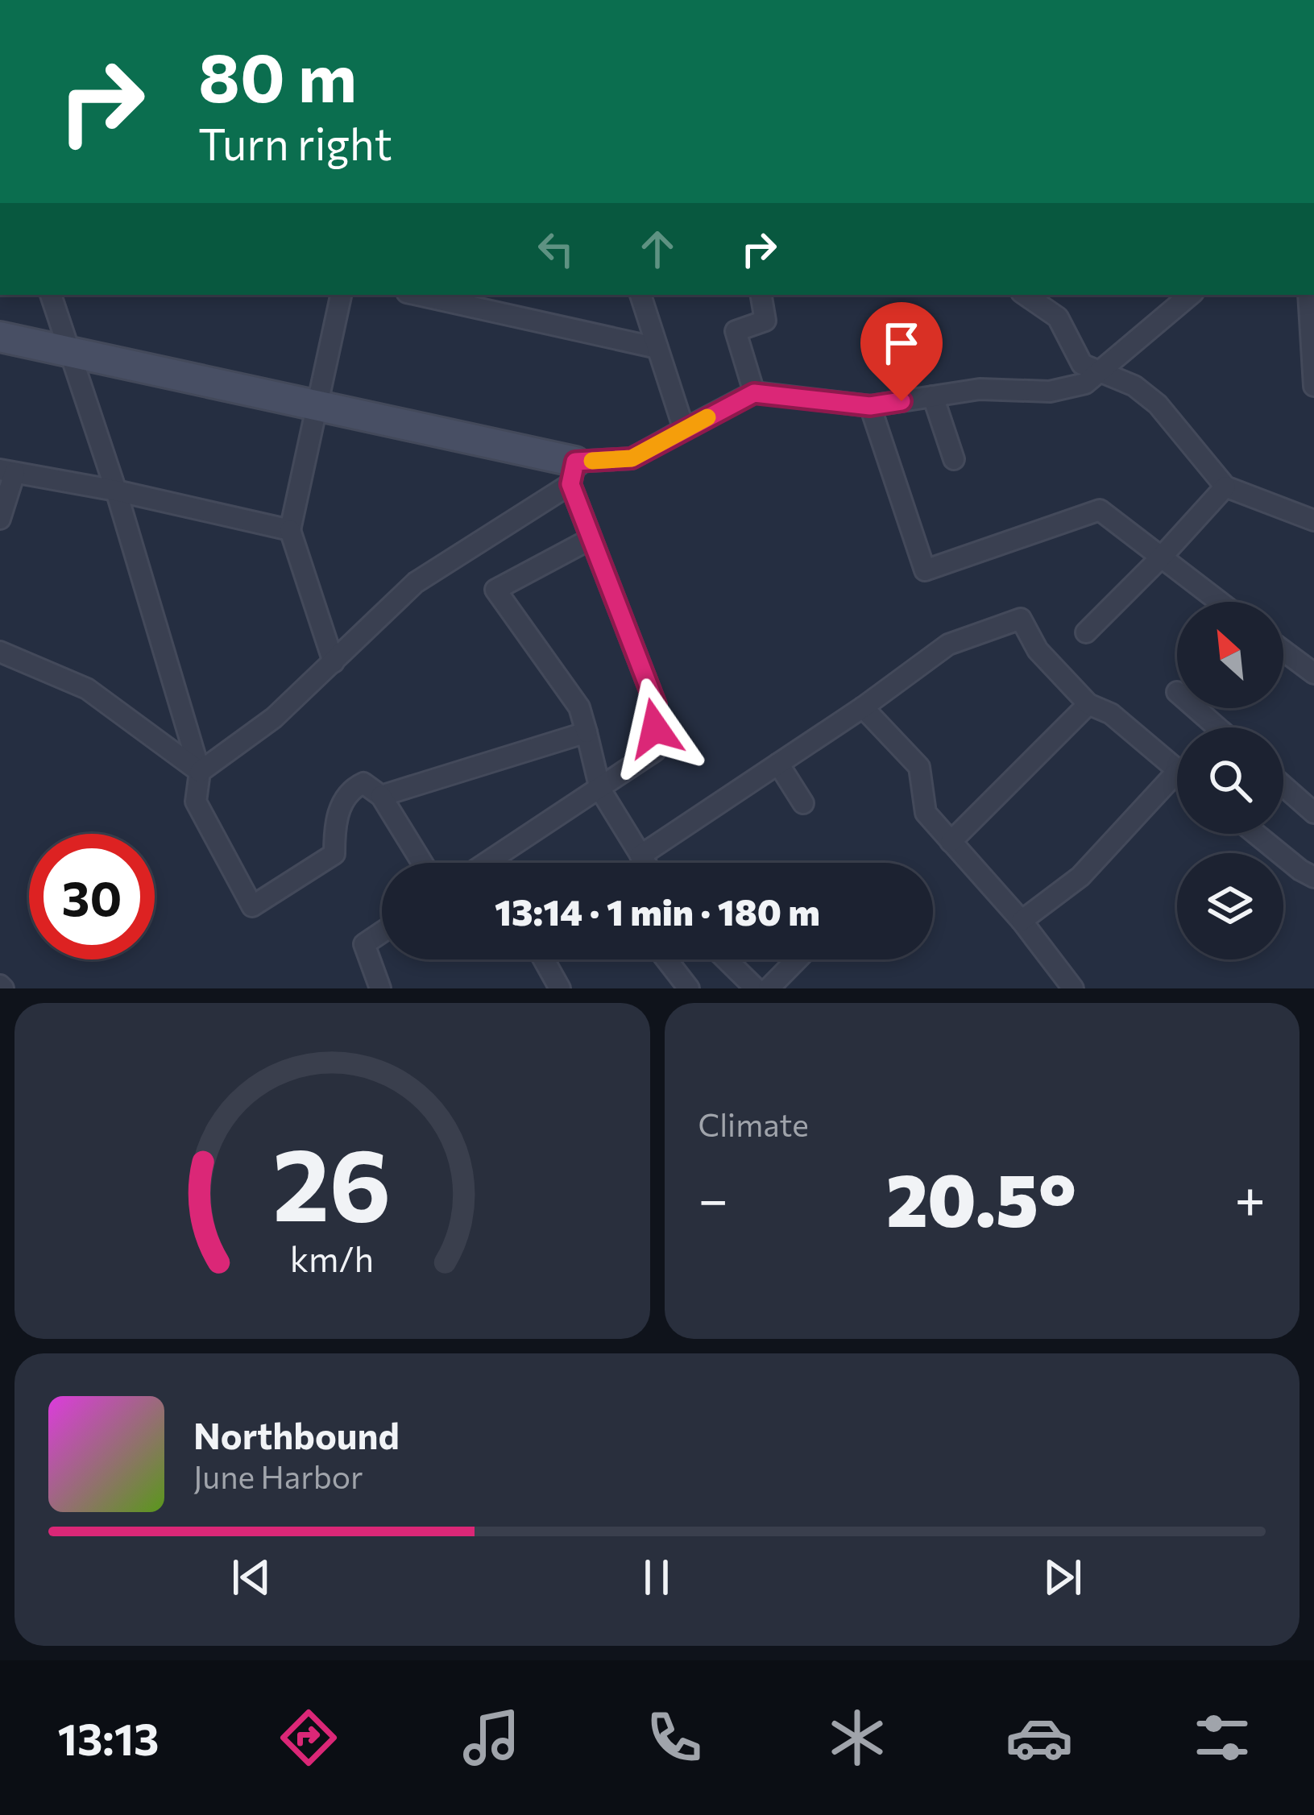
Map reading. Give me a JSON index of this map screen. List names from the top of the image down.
{
  "north": "top left",
  "page": {
    "turn": ["80 m", "Turn right"],
    "limit": "30",
    "trip": "13:14 · 1 min · 180 m",
    "tile": "Climate",
    "heat": ["−", "20.5°", "+"],
    "song": ["Northbound", "June Harbor"],
    "tabs": "13:13",
    "gauge": ["26", "km/h"]
  }
}
